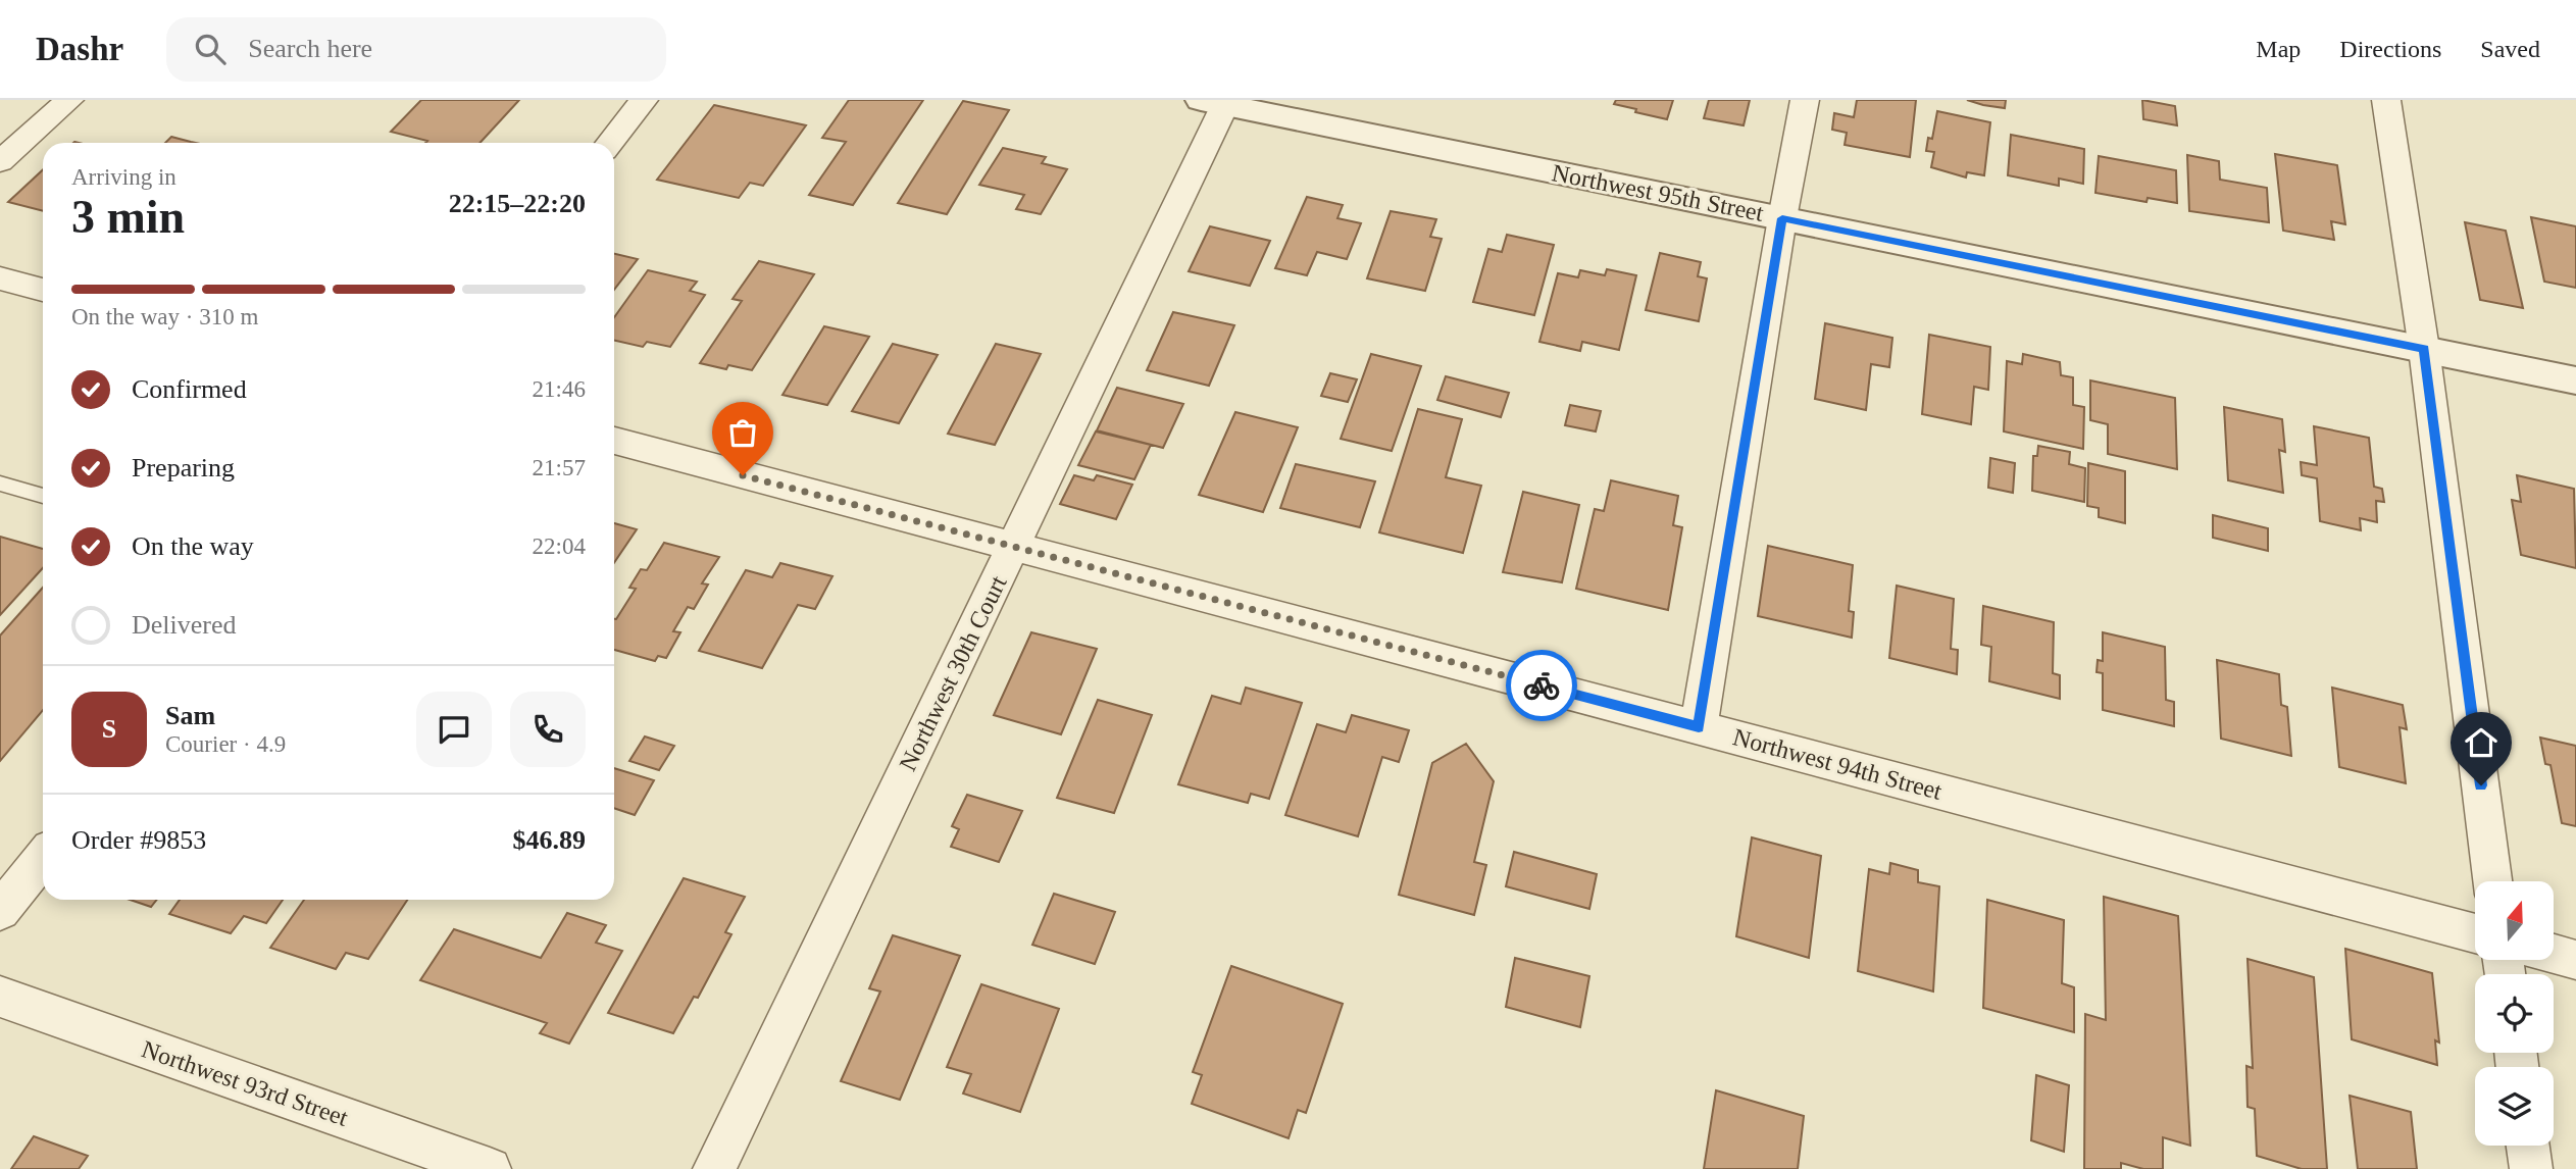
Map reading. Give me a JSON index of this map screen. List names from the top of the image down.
{
  "streets": {
    "street": [
      "Northwest 95th Street",
      "Northwest 30th Court",
      "Northwest 94th Street",
      "Northwest 93rd Street"
    ]
  },
  "crossings": [
    ["Northwest 95th Street", "Northwest 30th Court"],
    ["Northwest 30th Court", "Northwest 94th Street"]
  ],
  "north": "top",
  "page": {
    "header": "Dashr",
    "search": "Search here",
    "nav": ["Map", "Directions", "Saved"],
    "heading": ["3 min", "Arriving in", "22:15–22:20"],
    "panel": [
      "Sam",
      "Courier · 4.9",
      "Order #9853",
      "$46.89"
    ],
    "bar": "On the way · 310 m",
    "list": [
      ["Confirmed", "21:46"],
      ["Preparing", "21:57"],
      ["On the way", "22:04"],
      "Delivered"
    ],
    "round": "S"
  }
}
